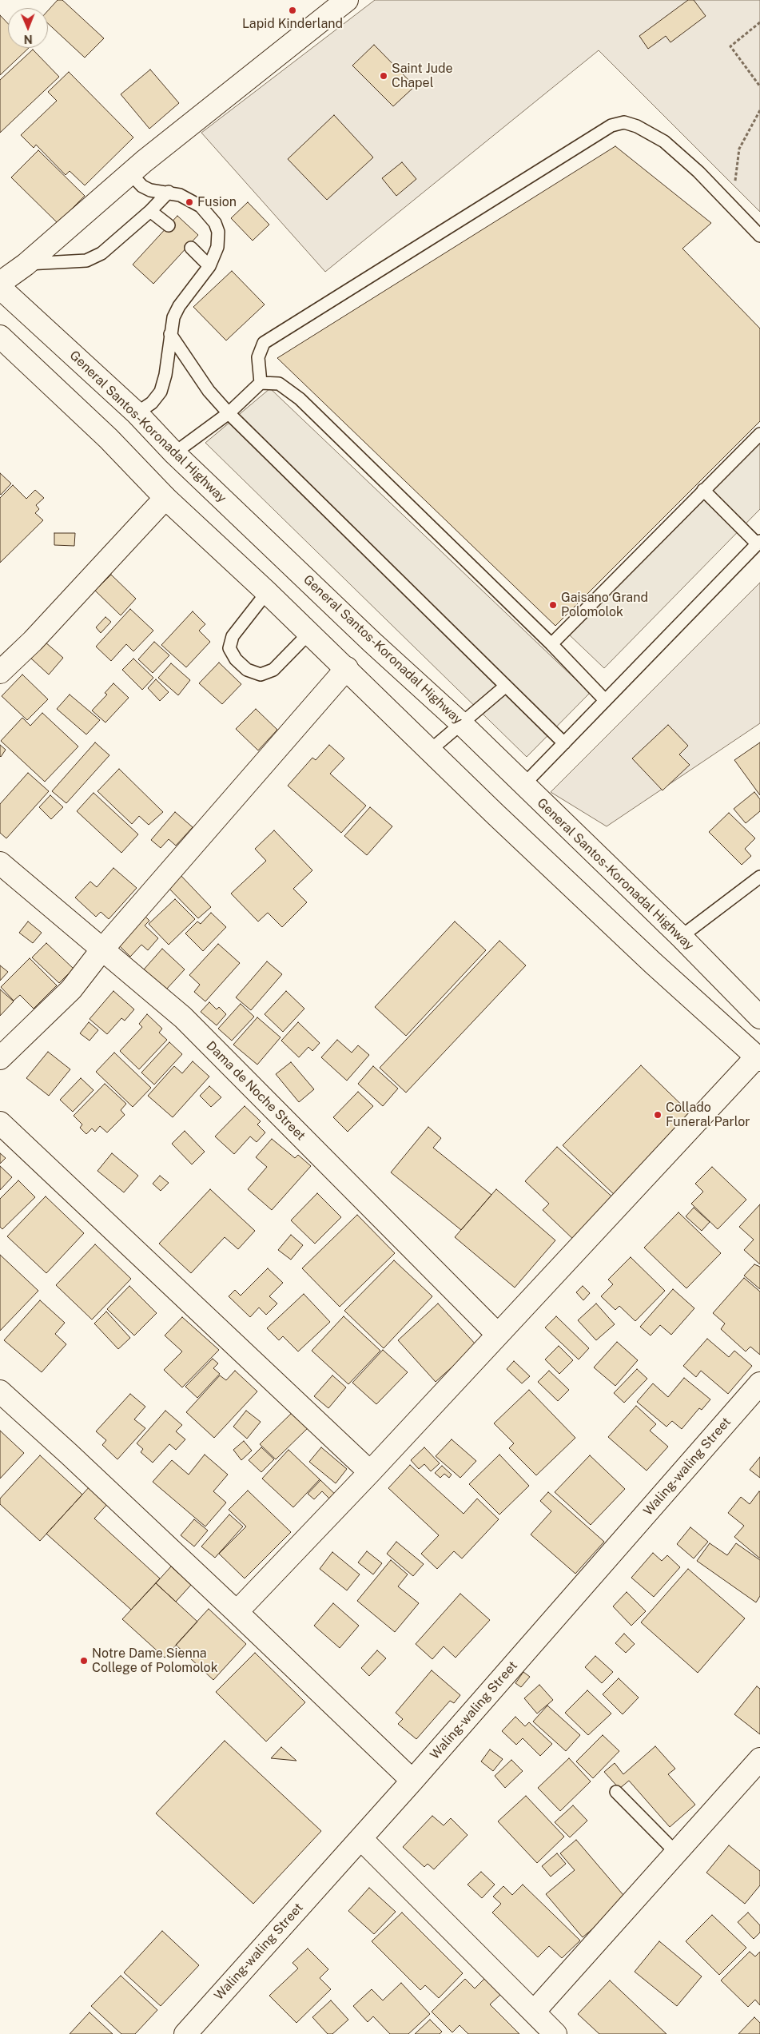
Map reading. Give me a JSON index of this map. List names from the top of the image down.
{
  "streets": {
    "main road": ["General Santos-Koronadal Highway", "Dama de Noche Street", "Waling-waling Street"]
  },
  "places": [
    "Lapid Kinderland",
    "Saint Jude Chapel",
    "Fusion",
    "Gaisano Grand Polomolok",
    "Collado Funeral Parlor",
    "Notre Dame Sienna College of Polomolok"
  ],
  "north": "bottom"
}
